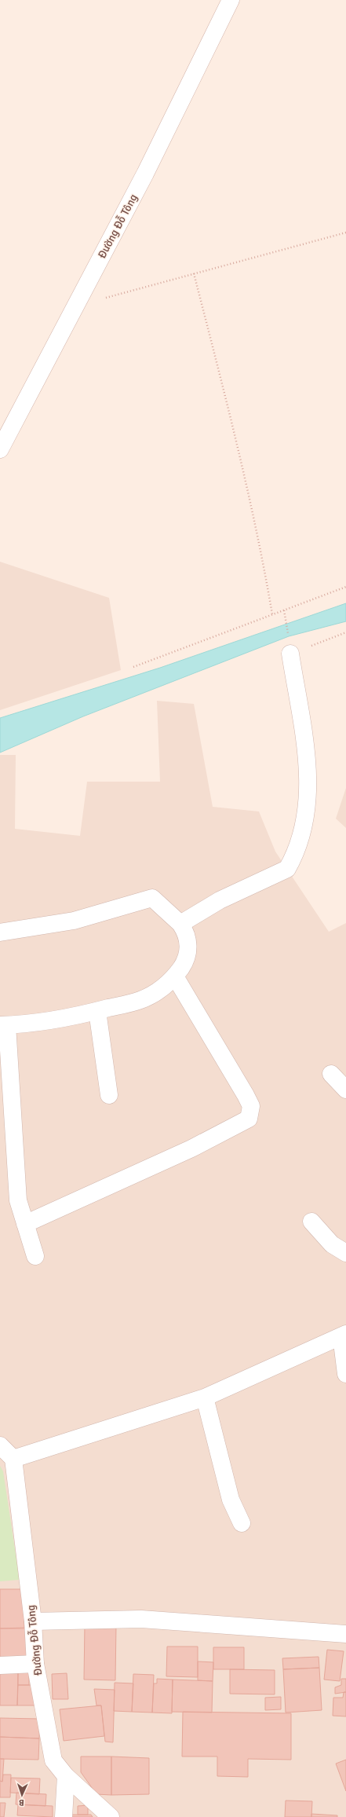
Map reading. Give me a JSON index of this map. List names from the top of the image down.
{
  "streets": {
    "street": ["Đường Đỗ Tông"]
  },
  "north": "bottom"
}
